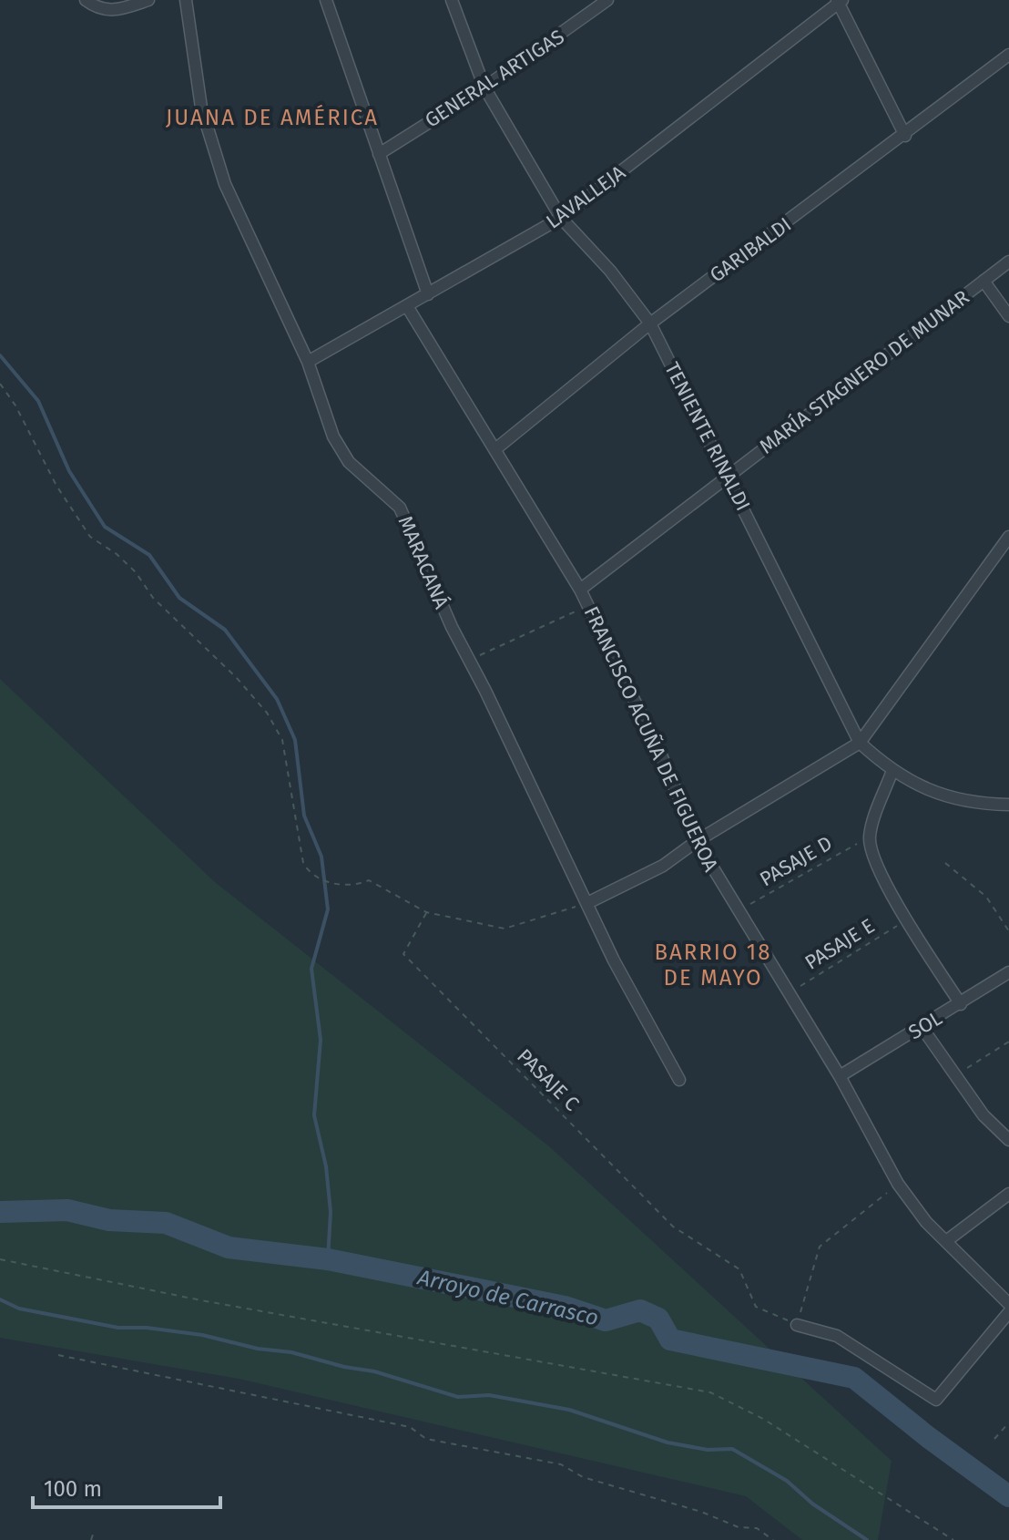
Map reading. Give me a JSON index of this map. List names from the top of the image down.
{
  "streets": {
    "street": [
      "GENERAL ARTIGAS",
      "LAVALLEJA",
      "GARIBALDI",
      "MARÍA STAGNERO DE MUNAR",
      "TENIENTE RINALDI",
      "MARACANÁ",
      "FRANCISCO ACUÑA DE FIGUEROA",
      "SOL"
    ],
    "path": ["PASAJE D", "PASAJE E", "PASAJE C"]
  },
  "crossings": [
    ["GENERAL ARTIGAS", "TENIENTE RINALDI"],
    ["LAVALLEJA", "TENIENTE RINALDI"],
    ["LAVALLEJA", "MARACANÁ"],
    ["LAVALLEJA", "FRANCISCO ACUÑA DE FIGUEROA"],
    ["GARIBALDI", "TENIENTE RINALDI"],
    ["GARIBALDI", "FRANCISCO ACUÑA DE FIGUEROA"],
    ["MARÍA STAGNERO DE MUNAR", "TENIENTE RINALDI"],
    ["MARÍA STAGNERO DE MUNAR", "FRANCISCO ACUÑA DE FIGUEROA"],
    ["FRANCISCO ACUÑA DE FIGUEROA", "PASAJE D"],
    ["FRANCISCO ACUÑA DE FIGUEROA", "PASAJE E"],
    ["FRANCISCO ACUÑA DE FIGUEROA", "SOL"]
  ],
  "districts": ["JUANA DE AMÉRICA", "BARRIO 18 DE MAYO"],
  "water": ["Arroyo de Carrasco"],
  "scale_bar": "100 m"
}
